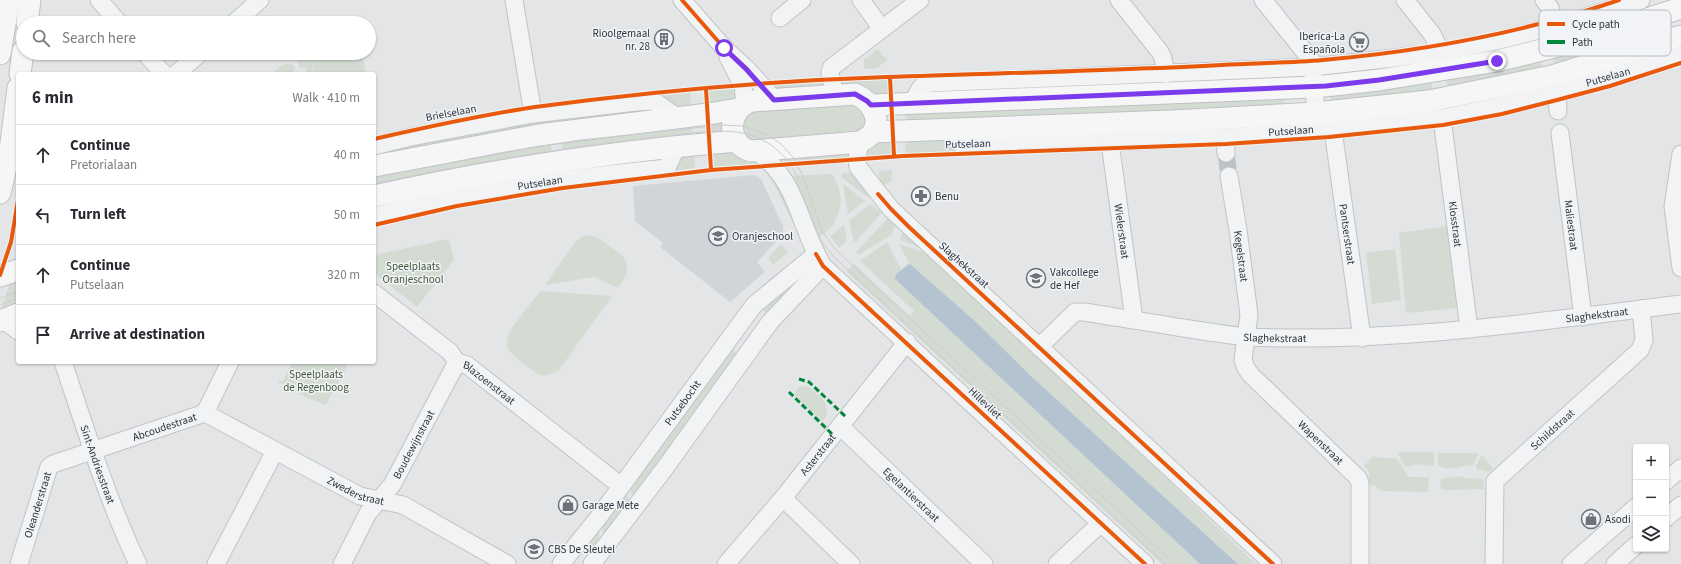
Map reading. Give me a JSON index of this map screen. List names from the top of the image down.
{
  "streets": {
    "main road": ["Putselaan"],
    "street": [
      "Klosstraat",
      "Maliestraat",
      "Wielerstraat",
      "Pantserstraat",
      "Kegelstraat",
      "Slaghekstraat",
      "Blazoenstraat",
      "Putsebocht",
      "Hillevliet",
      "Abcoudestraat",
      "Schildstraat",
      "Wapenstraat",
      "Boudewijnstraat",
      "Asterstraat",
      "Sint-Andriesstraat",
      "Zwederstraat",
      "Egelantierstraat",
      "Oleanderstraat"
    ],
    "cycle path": ["Brielselaan"]
  },
  "crossings": [
    ["Putselaan", "Klosstraat"],
    ["Putselaan", "Wielerstraat"],
    ["Putselaan", "Pantserstraat"],
    ["Putselaan", "Slaghekstraat"],
    ["Putselaan", "Hillevliet"],
    ["Klosstraat", "Slaghekstraat"],
    ["Maliestraat", "Slaghekstraat"],
    ["Wielerstraat", "Slaghekstraat"],
    ["Pantserstraat", "Slaghekstraat"],
    ["Kegelstraat", "Slaghekstraat"],
    ["Kegelstraat", "Wapenstraat"],
    ["Slaghekstraat", "Schildstraat"],
    ["Slaghekstraat", "Wapenstraat"],
    ["Blazoenstraat", "Putsebocht"],
    ["Blazoenstraat", "Boudewijnstraat"],
    ["Putsebocht", "Hillevliet"],
    ["Hillevliet", "Asterstraat"],
    ["Abcoudestraat", "Sint-Andriesstraat"],
    ["Abcoudestraat", "Zwederstraat"],
    ["Abcoudestraat", "Oleanderstraat"],
    ["Boudewijnstraat", "Zwederstraat"],
    ["Asterstraat", "Egelantierstraat"],
    ["Sint-Andriesstraat", "Oleanderstraat"]
  ],
  "parks": ["Speelplaats Oranjeschool", "Speelplaats de Regenboog"],
  "places": {
    "building": ["Rioolgemaal nr. 28"],
    "supermarket": ["Iberica-La Española"],
    "pharmacy": ["Benu"],
    "school or university": ["Oranjeschool", "Vakcollege de Hef", "CBS De Sleutel"],
    "shop": ["Garage Mete", "Asodi"]
  },
  "legend": ["Cycle path", "Path"],
  "page": {
    "search": "Search here",
    "heading": ["6 min", "Walk · 410 m"],
    "list": [
      ["Continue", "Pretorialaan", "40 m"],
      ["Turn left", "50 m"],
      ["Continue", "Putselaan", "320 m"],
      "Arrive at destination"
    ],
    "map_buttons": ["+", "−"]
  }
}
